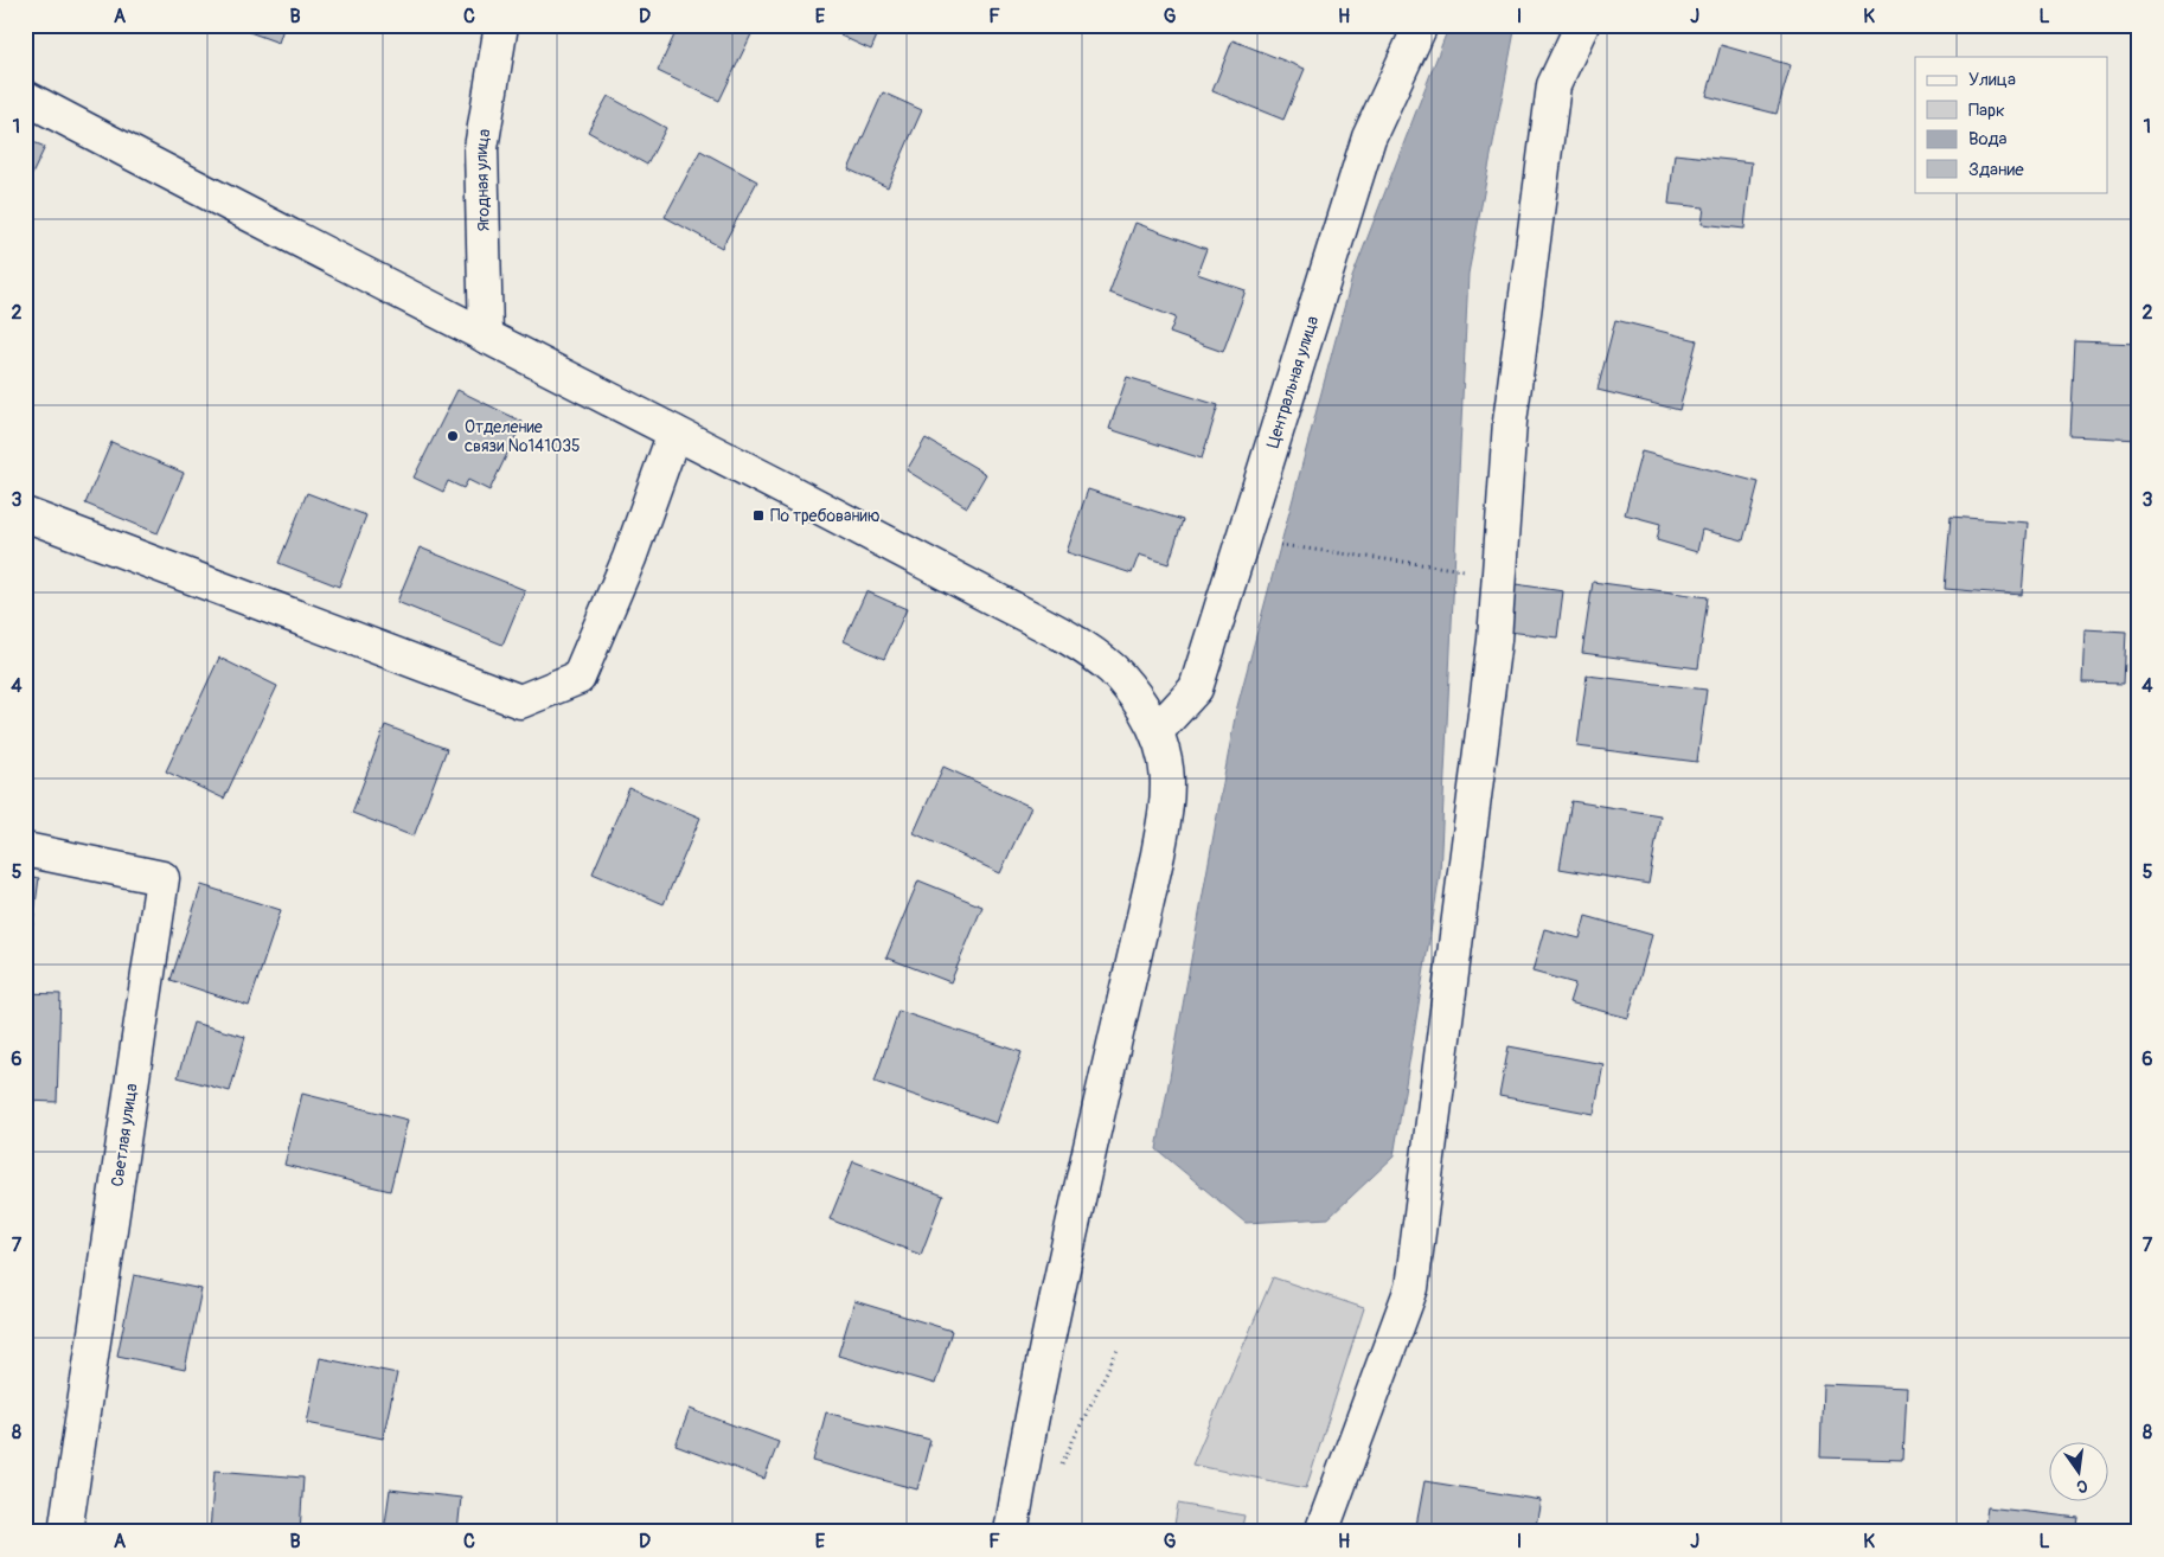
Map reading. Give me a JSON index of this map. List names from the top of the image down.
{
  "streets": {
    "street": ["Ягодная улица", "Центральная улица", "Светлая улица"]
  },
  "places": {
    "other": ["Отделение связи №141035"],
    "transit": ["По требованию"]
  },
  "legend": [
    "Улица",
    "Парк",
    "Вода",
    "Здание"
  ],
  "north": "bottom",
  "grid": {
    "columns": [
      "A",
      "B",
      "C",
      "D",
      "E",
      "F",
      "G",
      "H",
      "I",
      "J",
      "K",
      "L"
    ],
    "rows": [
      "1",
      "2",
      "3",
      "4",
      "5",
      "6",
      "7",
      "8"
    ]
  }
}
